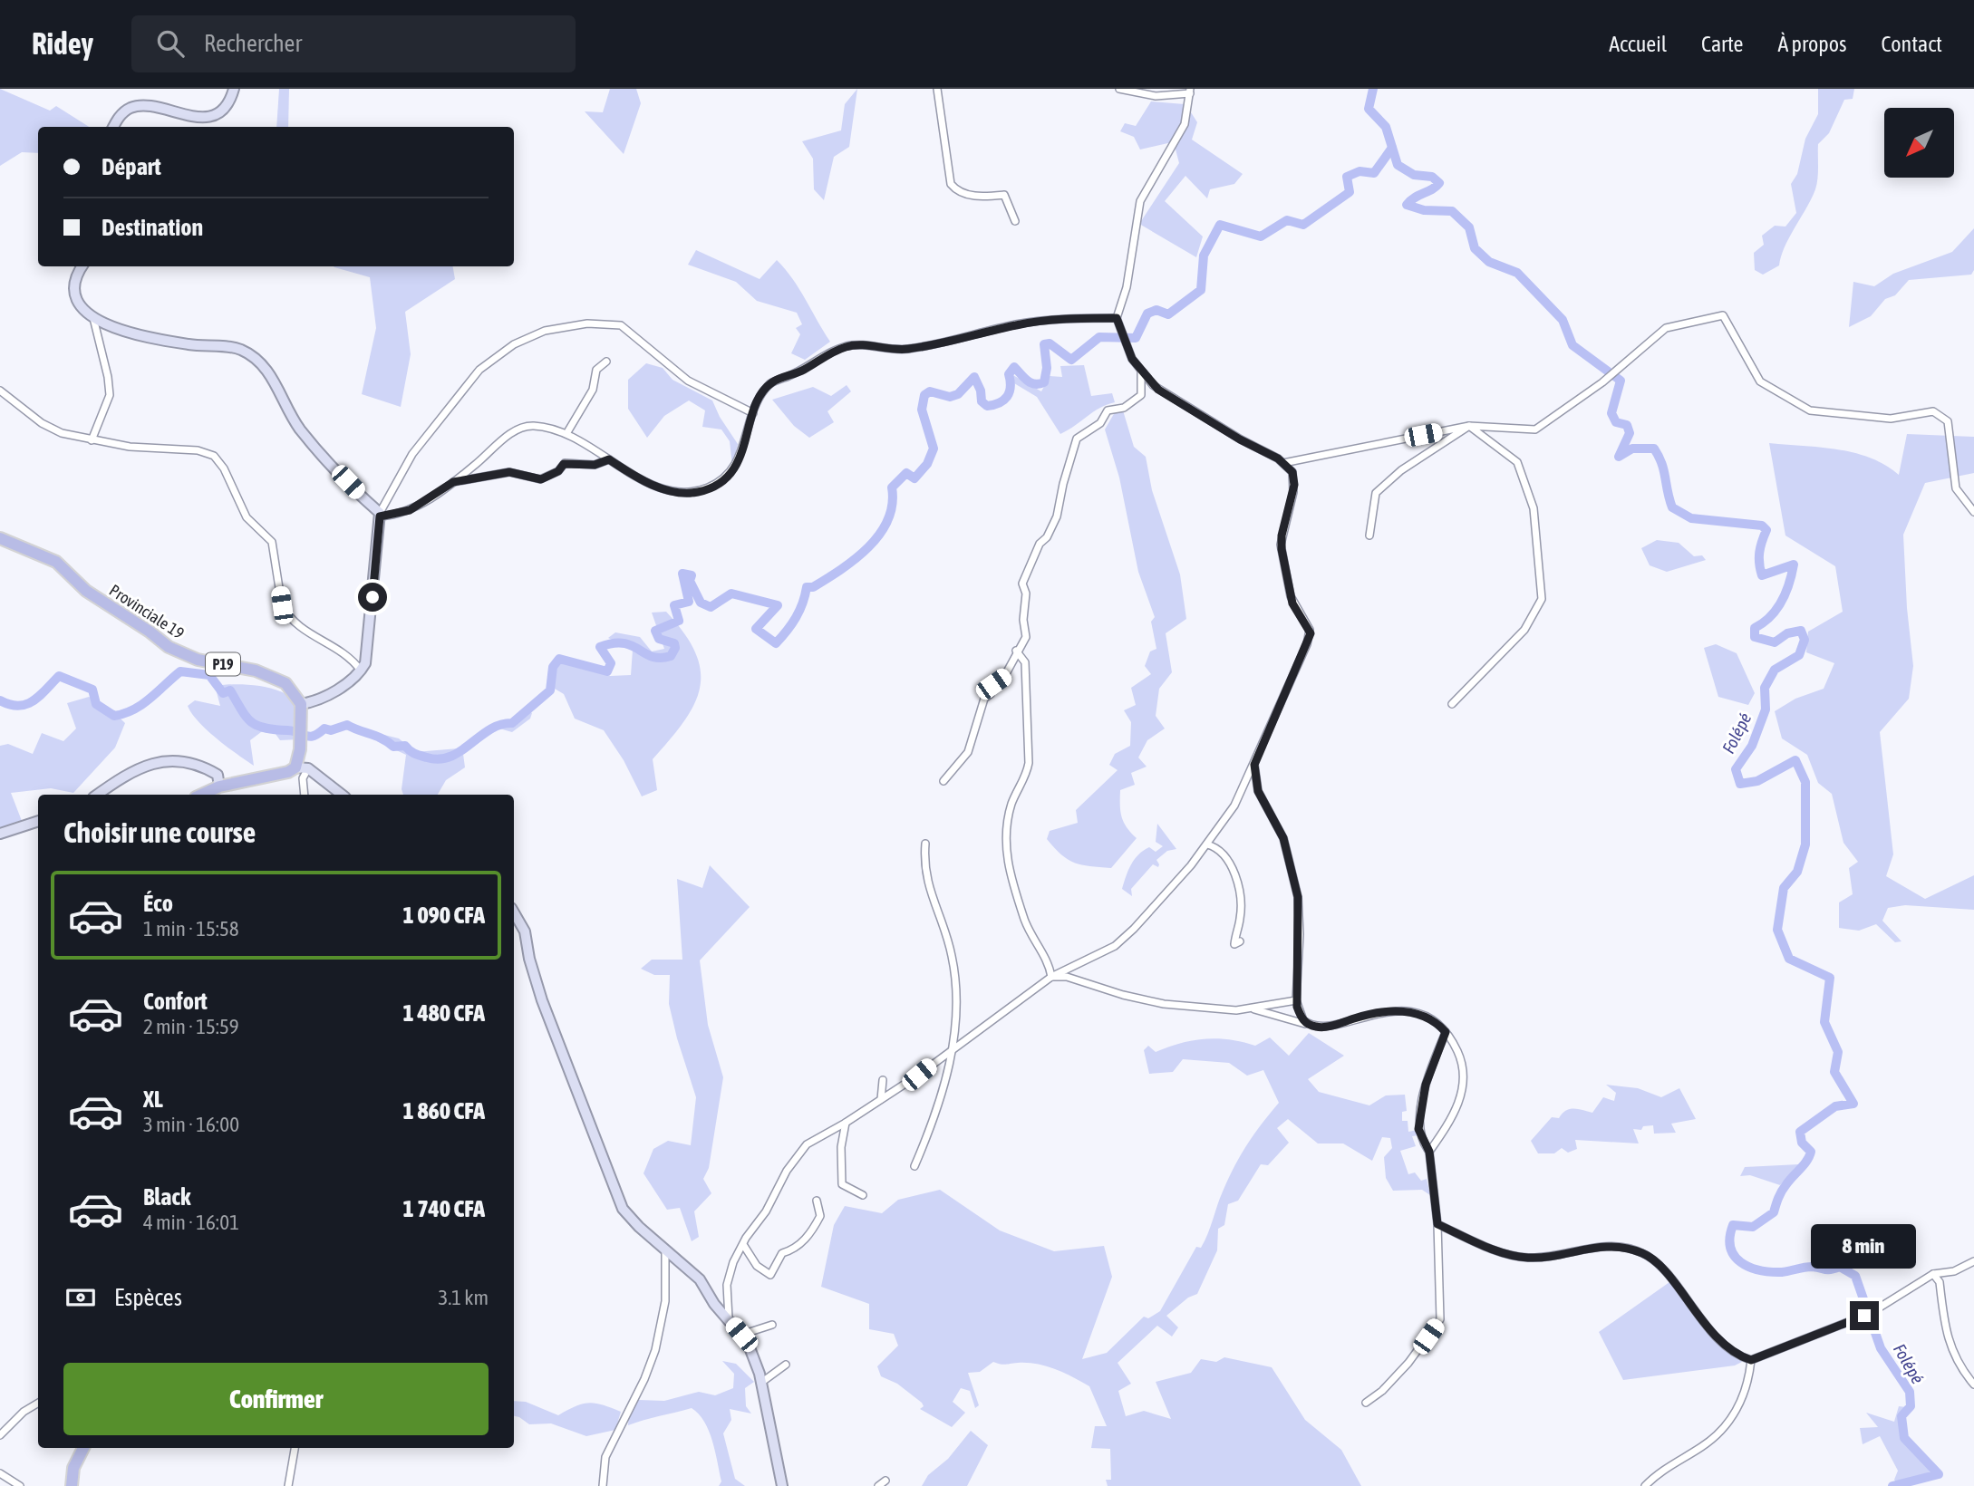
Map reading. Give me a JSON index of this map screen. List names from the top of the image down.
{
  "streets": {
    "main road": ["Provinciale 19", "P19"]
  },
  "water": ["Folépé"],
  "north": "bottom left",
  "page": {
    "header": "Ridey",
    "search": "Rechercher",
    "nav": [
      "Accueil",
      "Carte",
      "À propos",
      "Contact"
    ],
    "banner": ["Départ", "Destination"],
    "heading": "Choisir une course",
    "list": [
      {
        "name": "Éco",
        "note": "1 min · 15:58",
        "value": "1 090 CFA"
      },
      {
        "name": "Confort",
        "note": "2 min · 15:59",
        "value": "1 480 CFA"
      },
      {
        "name": "XL",
        "note": "3 min · 16:00",
        "value": "1 860 CFA"
      },
      {
        "name": "Black",
        "note": "4 min · 16:01",
        "value": "1 740 CFA"
      }
    ],
    "bubble": "8 min",
    "pay": ["Espèces", "3.1 km"],
    "buttons": "Confirmer"
  }
}
